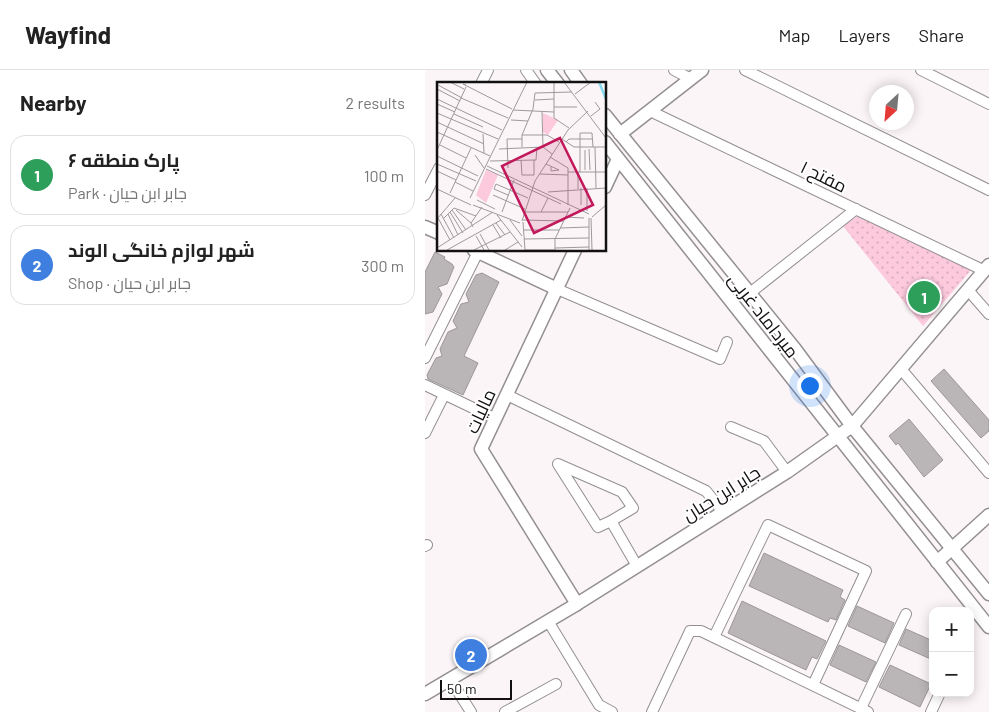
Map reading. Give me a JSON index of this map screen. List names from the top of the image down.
{
  "streets": {
    "street": [
      "مفتح ۱",
      "میرداماد غربی",
      "مالیات",
      "جابر ابن حیان"
    ]
  },
  "crossings": [
    ["مفتح ۱", "جابر ابن حیان"],
    ["میرداماد غربی", "جابر ابن حیان"],
    ["مالیات", "جابر ابن حیان"]
  ],
  "scale_bar": "50 m",
  "north": "bottom left",
  "page": {
    "header": "Wayfind",
    "nav": ["Map", "Layers", "Share"],
    "heading": ["Nearby", "2 results"],
    "list": [
      {
        "mark": "1",
        "name": "پارک منطقه ۶",
        "note": "Park · جابر ابن حیان",
        "value": "100 m"
      },
      {
        "mark": "2",
        "name": "شهر لوازم خانگی الوند",
        "note": "Shop · جابر ابن حیان",
        "value": "300 m"
      }
    ],
    "pins": ["1", "2"],
    "map_buttons": ["+", "−"],
    "scale": "50 m"
  }
}
